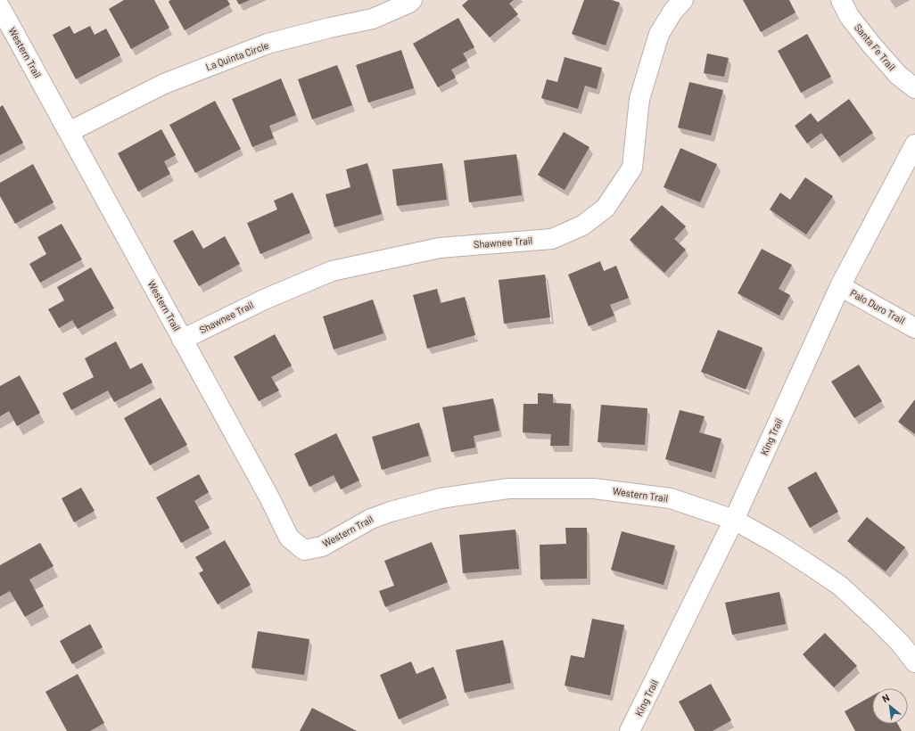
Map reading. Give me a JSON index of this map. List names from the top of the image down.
{
  "streets": {
    "street": [
      "Santa Fe Trail",
      "Western Trail",
      "La Quinta Circle",
      "Shawnee Trail",
      "Palo Duro Trail",
      "King Trail"
    ]
  },
  "crossings": [
    ["Western Trail", "La Quinta Circle"],
    ["Western Trail", "Shawnee Trail"],
    ["Western Trail", "King Trail"],
    ["Palo Duro Trail", "King Trail"]
  ],
  "north": "top left"
}
